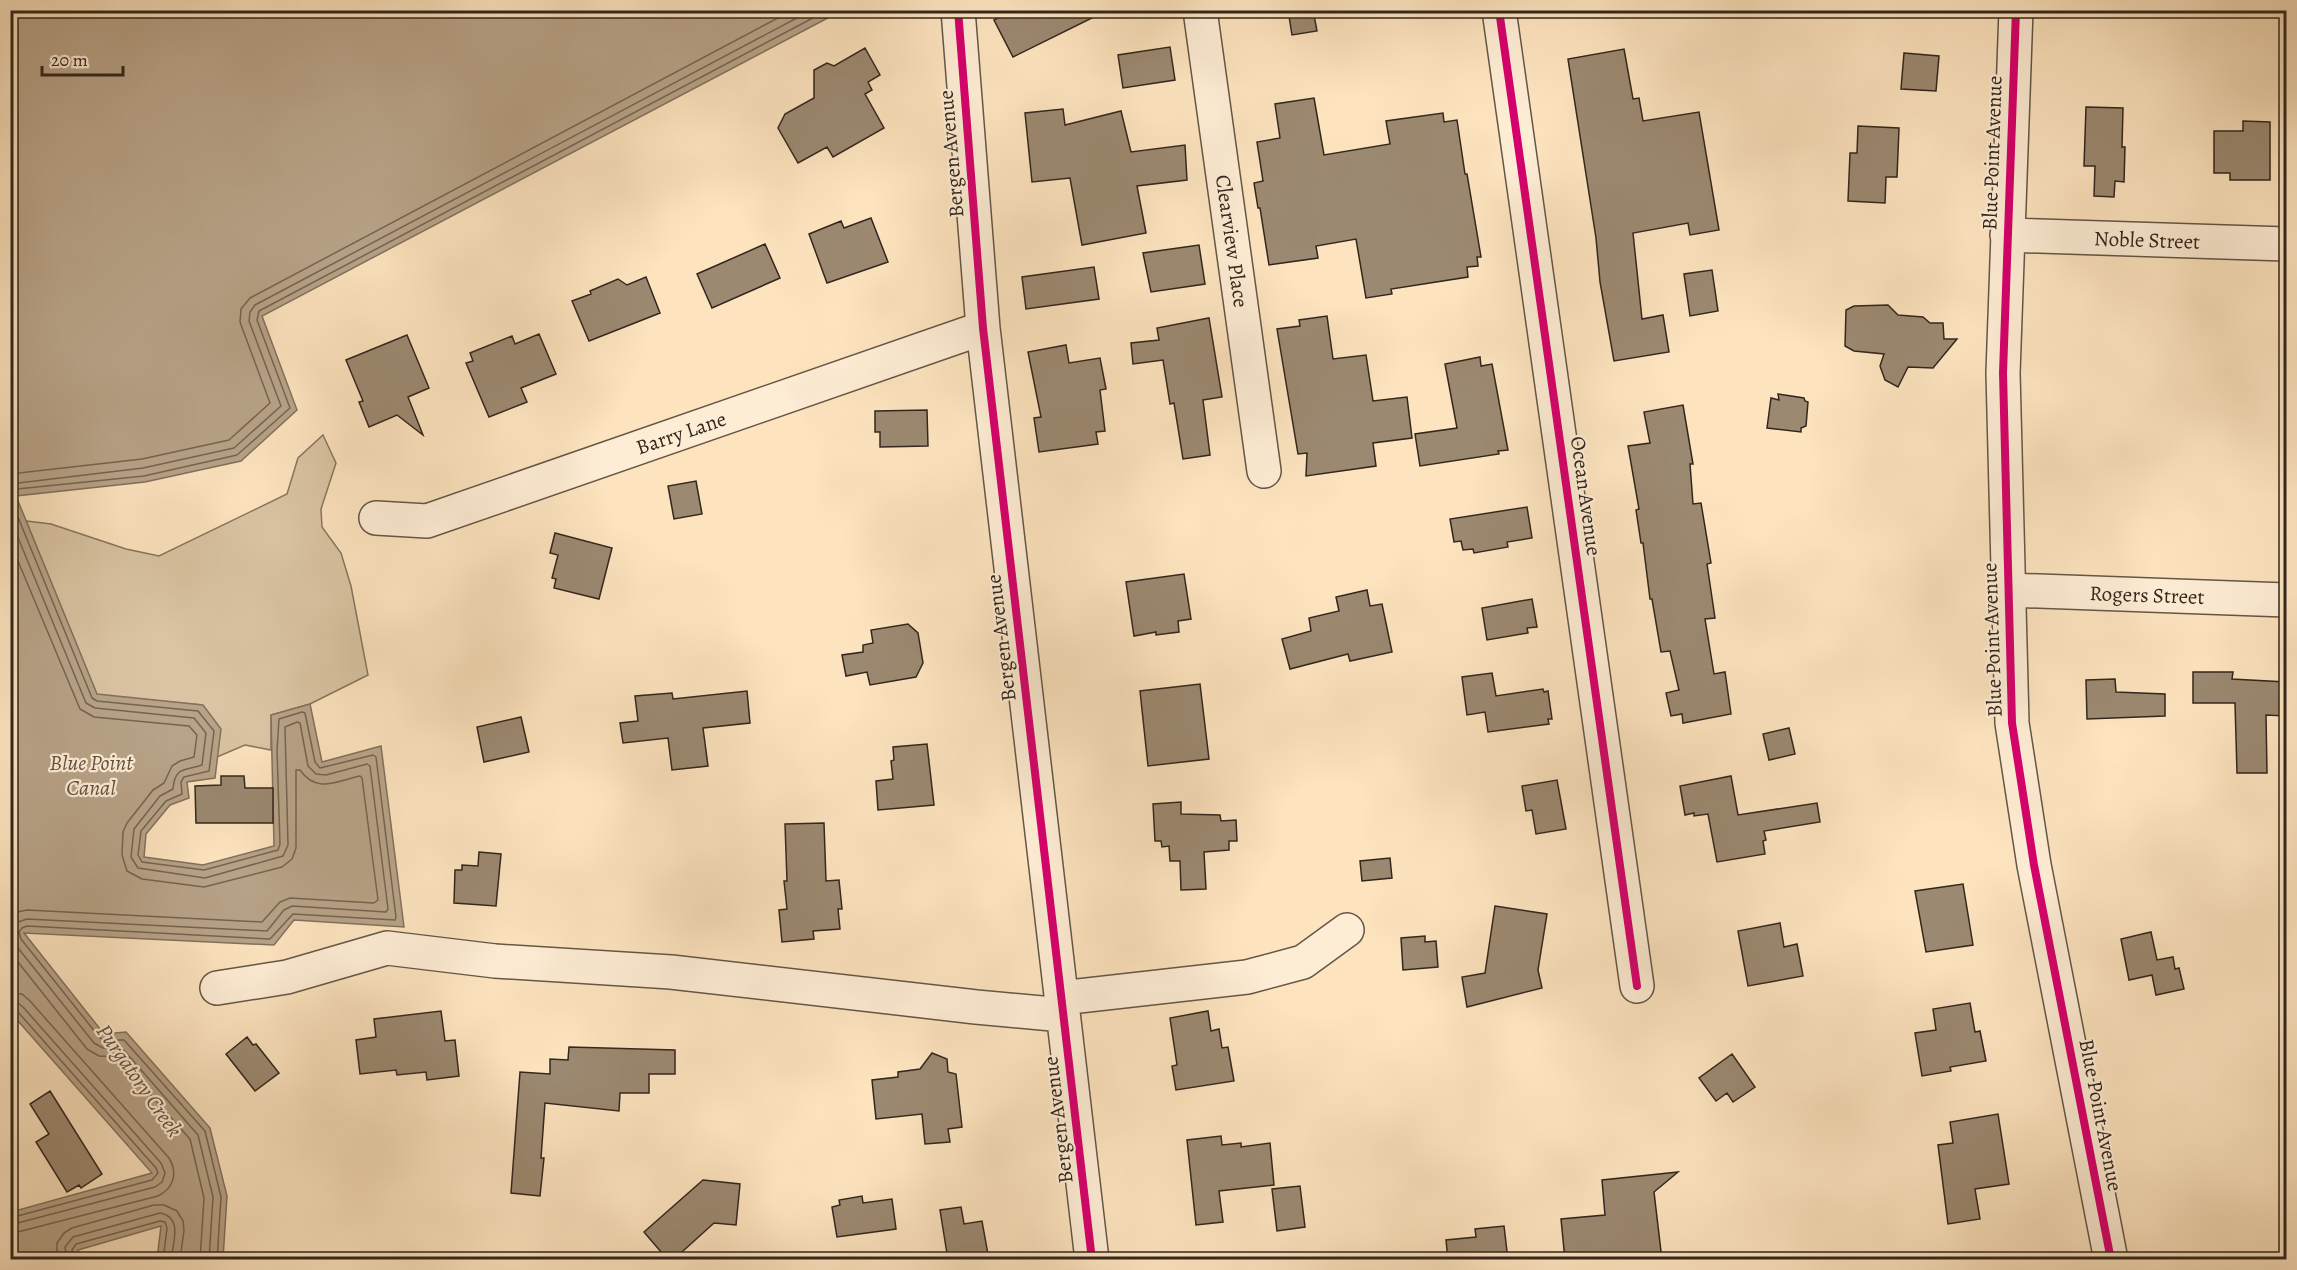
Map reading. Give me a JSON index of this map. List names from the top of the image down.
{
  "streets": {
    "street": [
      "Blue Point Avenue",
      "Bergen Avenue",
      "Noble Street",
      "Clearview Place",
      "Barry Lane",
      "Ocean Avenue",
      "Rogers Street"
    ]
  },
  "crossings": [
    ["Blue Point Avenue", "Noble Street"],
    ["Blue Point Avenue", "Rogers Street"],
    ["Bergen Avenue", "Barry Lane"]
  ],
  "water": ["Blue Point Canal", "Purgatory Creek"],
  "scale_bar": "20 m"
}
